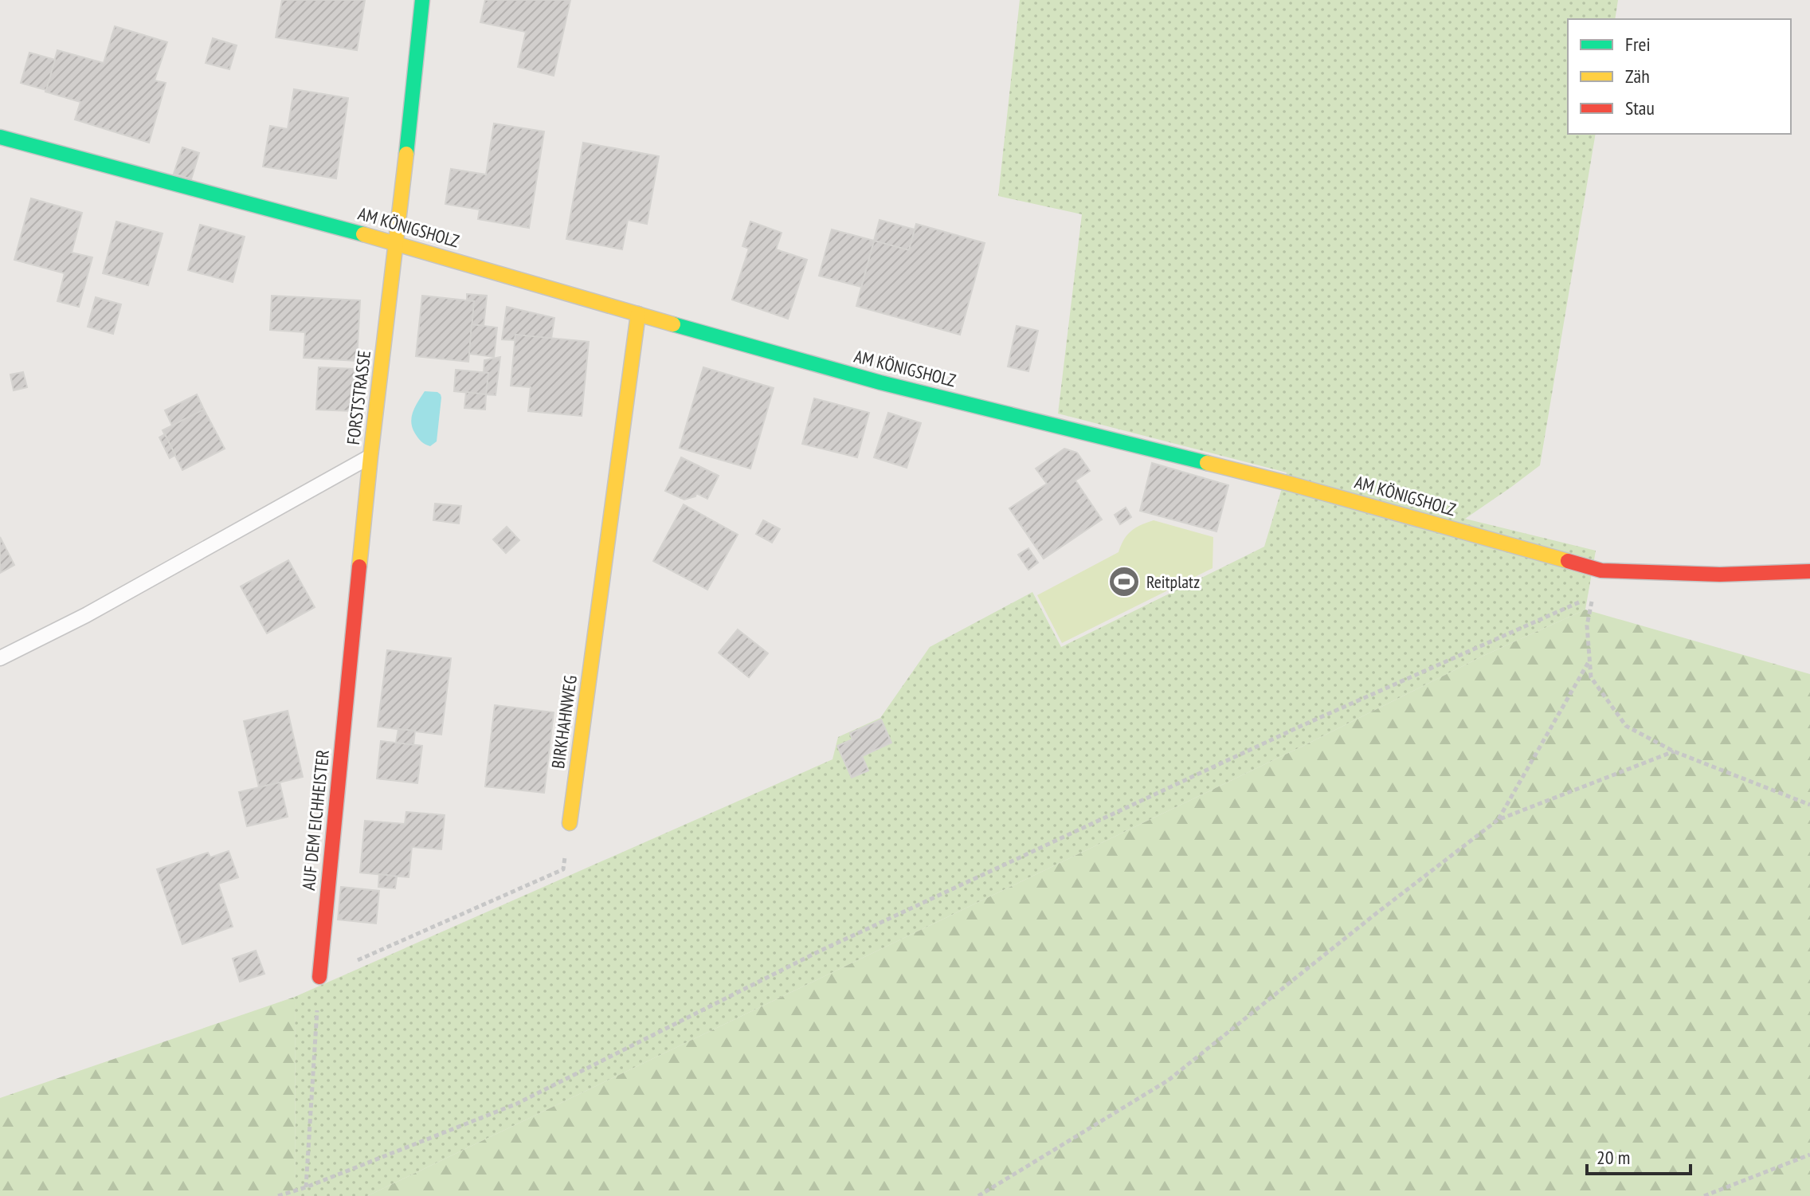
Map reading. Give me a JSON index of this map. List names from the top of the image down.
{
  "streets": {
    "street": [
      "AM KÖNIGSHOLZ",
      "FORSTSTRASSE",
      "BIRKHAHNWEG",
      "AUF DEM EICHHEISTER"
    ]
  },
  "crossings": [
    ["AM KÖNIGSHOLZ", "FORSTSTRASSE"],
    ["AM KÖNIGSHOLZ", "BIRKHAHNWEG"],
    ["FORSTSTRASSE", "AUF DEM EICHHEISTER"]
  ],
  "places": {
    "sports": ["Reitplatz"]
  },
  "legend": ["Frei", "Zäh", "Stau"],
  "scale_bar": "20 m"
}
